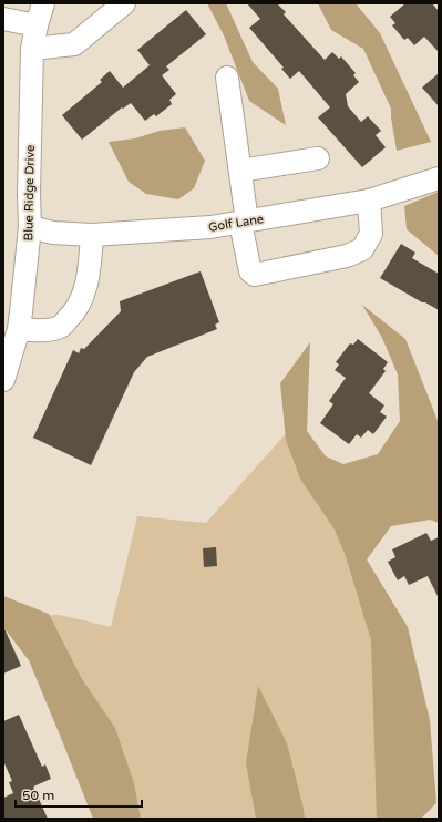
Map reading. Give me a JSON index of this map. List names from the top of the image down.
{
  "streets": {
    "street": ["Blue Ridge Drive", "Golf Lane"]
  },
  "crossings": [
    ["Blue Ridge Drive", "Golf Lane"]
  ],
  "scale_bar": "50 m"
}
